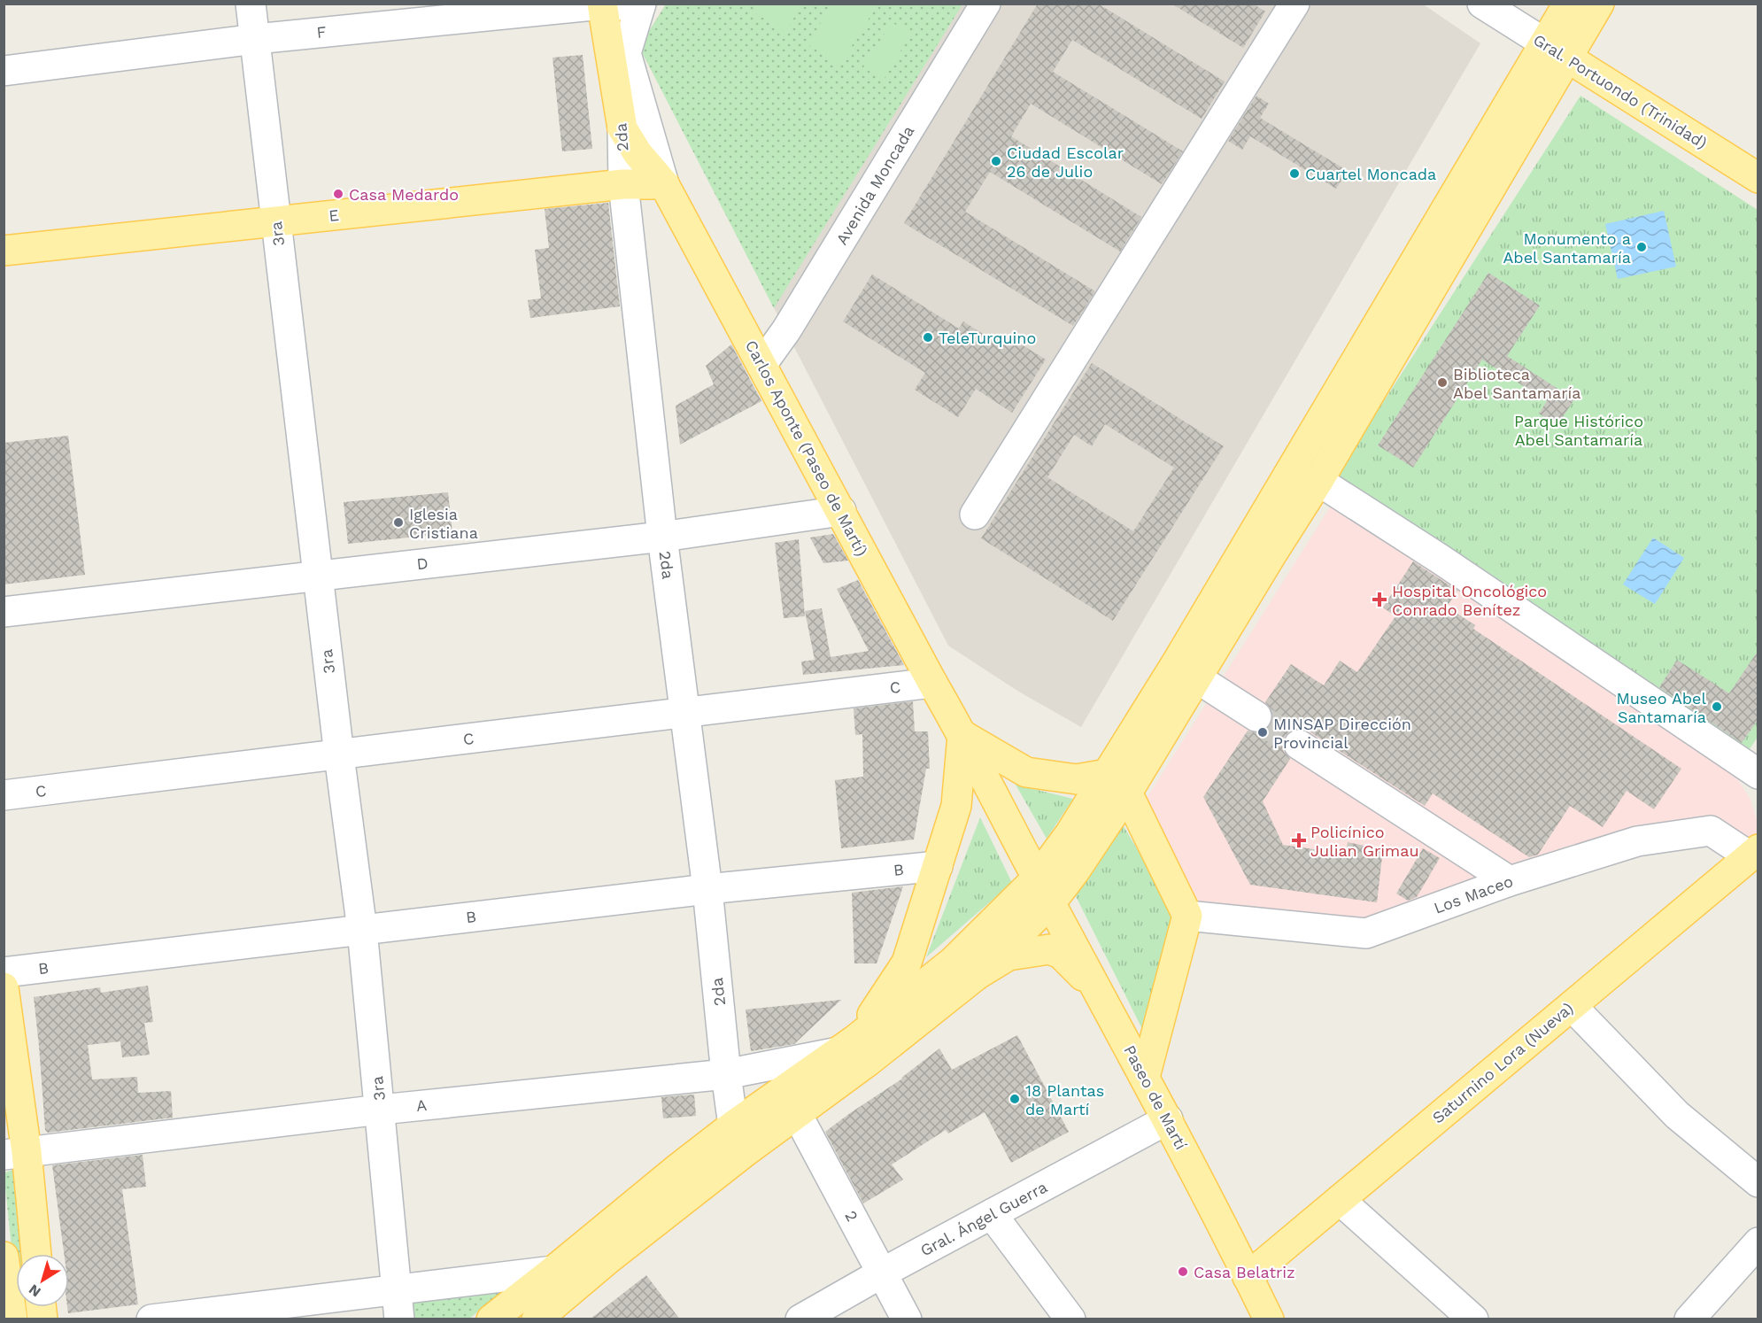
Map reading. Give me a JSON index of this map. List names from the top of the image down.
{
  "streets": {
    "main road": [
      "Gral. Portuondo (Trinidad)",
      "2da",
      "E",
      "Carlos Aponte (Paseo de Martí)",
      "Saturnino Lora (Nueva)",
      "Paseo de Martí"
    ],
    "street": [
      "F",
      "Avenida Moncada",
      "3ra",
      "D",
      "C",
      "B",
      "Los Maceo",
      "A",
      "2",
      "Gral. Ángel Guerra"
    ]
  },
  "crossings": [
    ["F", "2da"],
    ["F", "3ra"],
    ["F", "Carlos Aponte (Paseo de Martí)"],
    ["2da", "E"],
    ["2da", "D"],
    ["2da", "C"],
    ["2da", "B"],
    ["2da", "A"],
    ["Avenida Moncada", "Carlos Aponte (Paseo de Martí)"],
    ["E", "3ra"],
    ["E", "Carlos Aponte (Paseo de Martí)"],
    ["3ra", "D"],
    ["3ra", "C"],
    ["3ra", "B"],
    ["3ra", "A"],
    ["Carlos Aponte (Paseo de Martí)", "D"],
    ["Carlos Aponte (Paseo de Martí)", "C"],
    ["Carlos Aponte (Paseo de Martí)", "Paseo de Martí"],
    ["Los Maceo", "Saturnino Lora (Nueva)"],
    ["Saturnino Lora (Nueva)", "Paseo de Martí"],
    ["Paseo de Martí", "Gral. Ángel Guerra"],
    ["2", "Gral. Ángel Guerra"]
  ],
  "parks": ["Parque Histórico Abel Santamaría"],
  "places": {
    "other": [
      "Ciudad Escolar 26 de Julio",
      "Cuartel Moncada",
      "Casa Medardo",
      "Monumento a Abel Santamaría",
      "TeleTurquino",
      "Biblioteca Abel Santamaría",
      "Iglesia Cristiana",
      "Museo Abel Santamaría",
      "MINSAP Dirección Provincial",
      "18 Plantas de Martí",
      "Casa Belatriz"
    ],
    "health": ["Hospital Oncológico Conrado Benítez", "Policínico Julian Grimau"]
  },
  "north": "bottom left"
}
